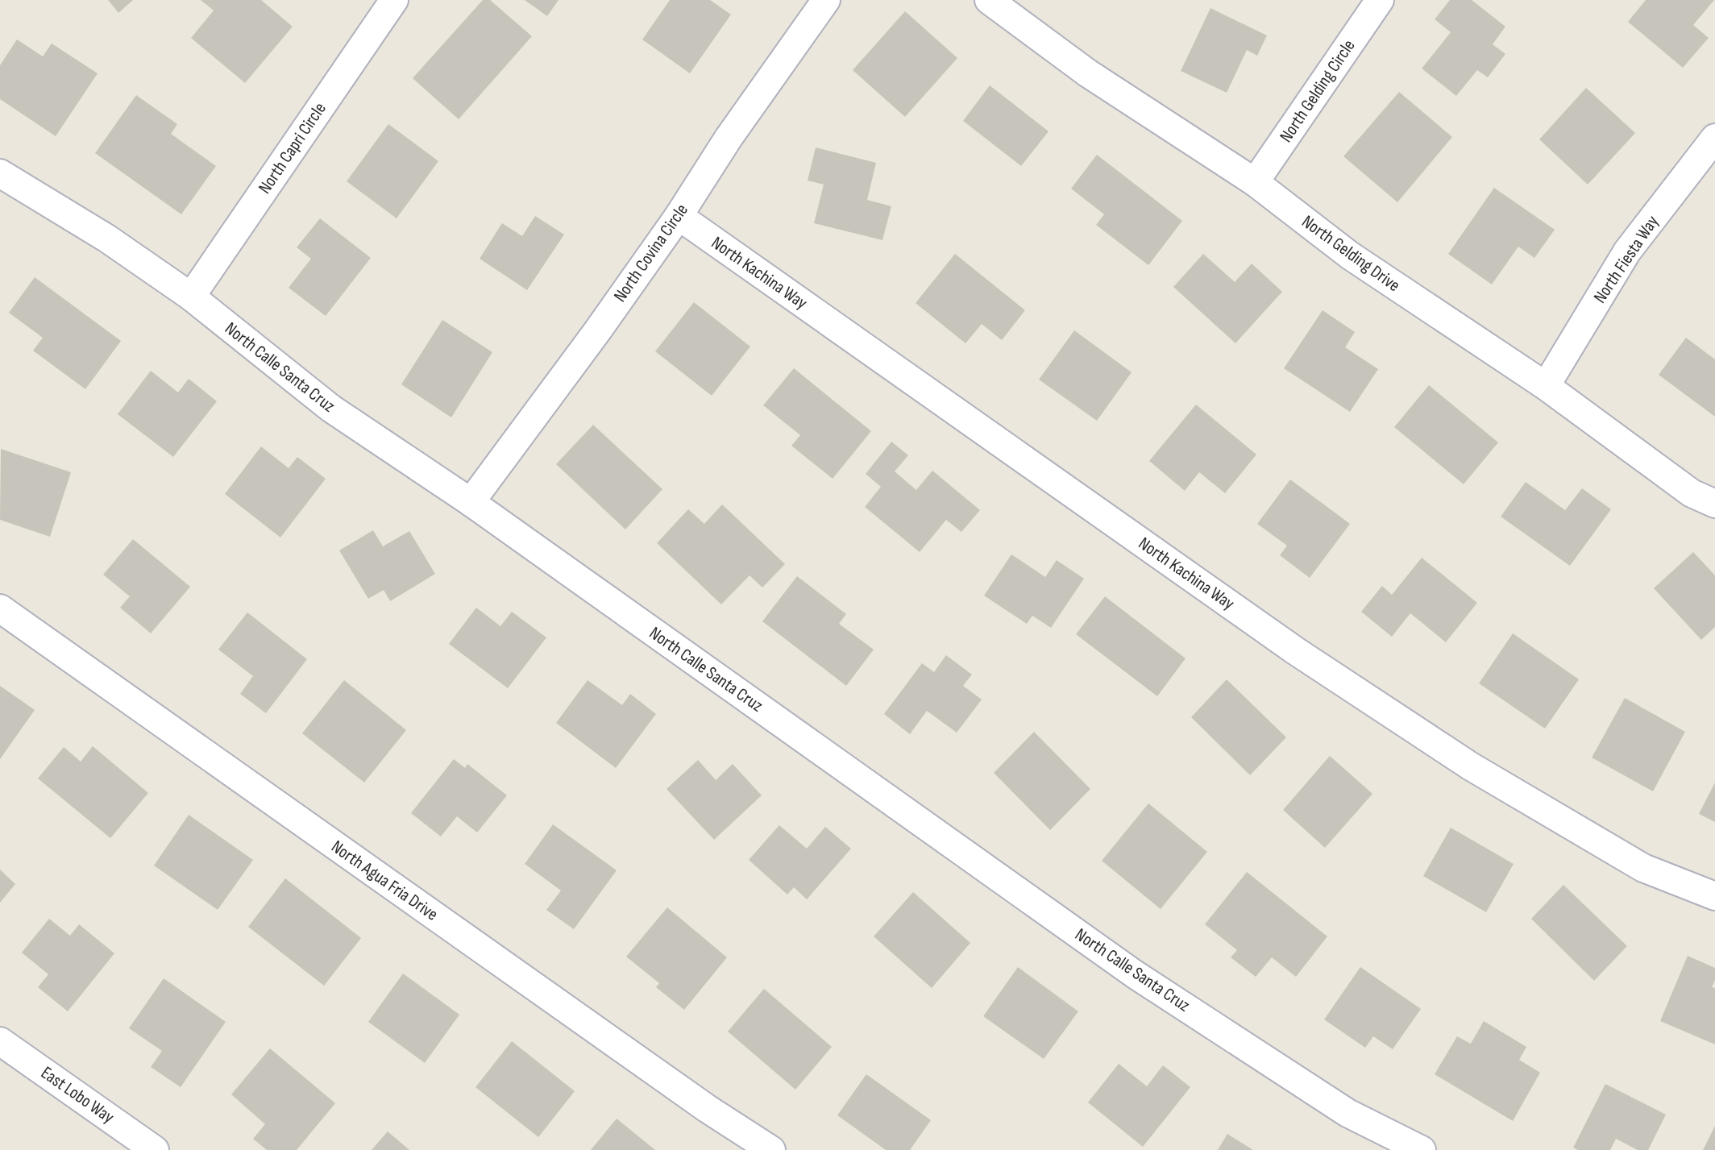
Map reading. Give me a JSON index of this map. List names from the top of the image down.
{
  "streets": {
    "street": [
      "North Gelding Circle",
      "North Capri Circle",
      "North Covina Circle",
      "North Gelding Drive",
      "North Fiesta Way",
      "North Kachina Way",
      "North Calle Santa Cruz",
      "North Agua Fria Drive",
      "East Lobo Way"
    ]
  },
  "crossings": [
    ["North Gelding Circle", "North Gelding Drive"],
    ["North Capri Circle", "North Calle Santa Cruz"],
    ["North Covina Circle", "North Kachina Way"],
    ["North Covina Circle", "North Calle Santa Cruz"],
    ["North Gelding Drive", "North Fiesta Way"]
  ]
}
